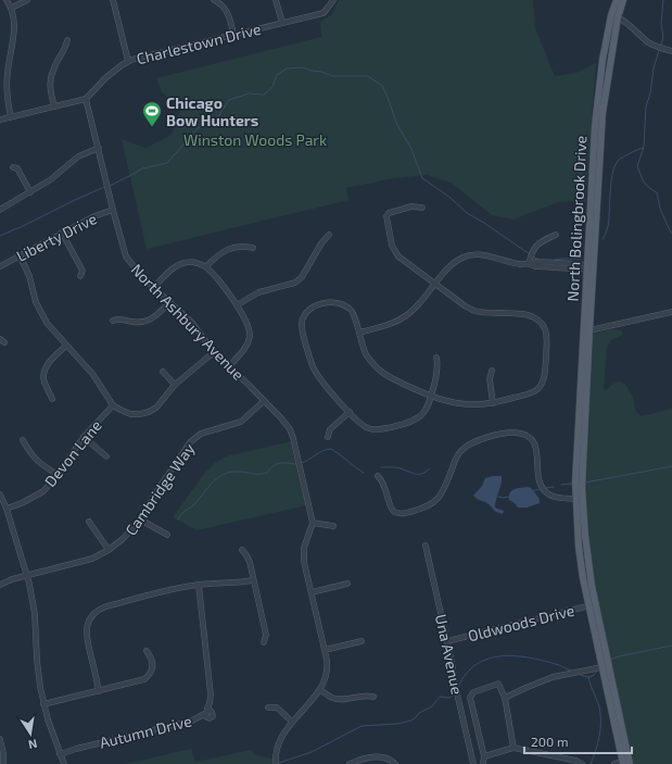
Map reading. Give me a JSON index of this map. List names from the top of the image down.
{
  "streets": {
    "main road": ["North Bolingbrook Drive"],
    "street": [
      "Charlestown Drive",
      "Liberty Drive",
      "North Ashbury Avenue",
      "Devon Lane",
      "Cambridge Way",
      "Oldwoods Drive",
      "Una Avenue",
      "Autumn Drive"
    ]
  },
  "crossings": [
    ["Charlestown Drive", "North Ashbury Avenue"],
    ["Liberty Drive", "North Ashbury Avenue"],
    ["North Ashbury Avenue", "Cambridge Way"],
    ["Oldwoods Drive", "Una Avenue"]
  ],
  "parks": ["Winston Woods Park"],
  "places": {
    "sports": ["Chicago Bow Hunters"]
  },
  "scale_bar": "200 m",
  "north": "bottom"
}
